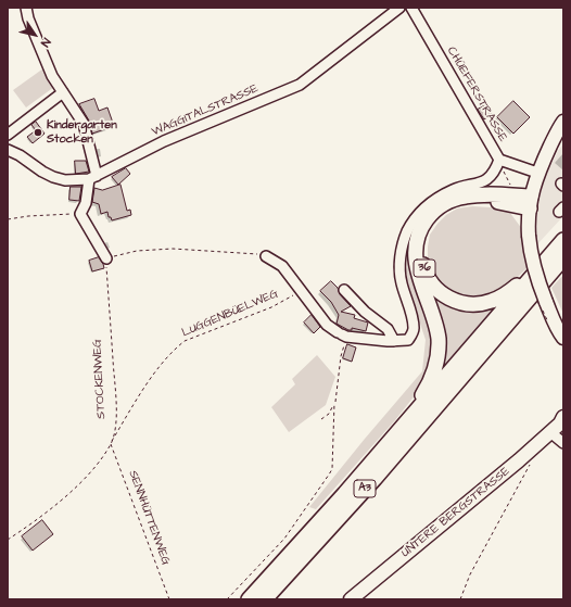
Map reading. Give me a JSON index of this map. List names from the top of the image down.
{
  "streets": {
    "highway": ["36", "A3"],
    "main road": ["UNTERE BERGSTRASSE"],
    "street": ["CHÜEFERSTRASSE", "WAGGITALSTRASSE"],
    "path": ["LUGGENBÜELWEG", "STOCKENWEG", "SENNHÜTTENWEG"]
  },
  "crossings": [
    ["36", "A3"],
    ["LUGGENBÜELWEG", "STOCKENWEG"],
    ["LUGGENBÜELWEG", "SENNHÜTTENWEG"],
    ["STOCKENWEG", "SENNHÜTTENWEG"]
  ],
  "places": ["Kindergarten Stocken"],
  "north": "bottom right"
}
